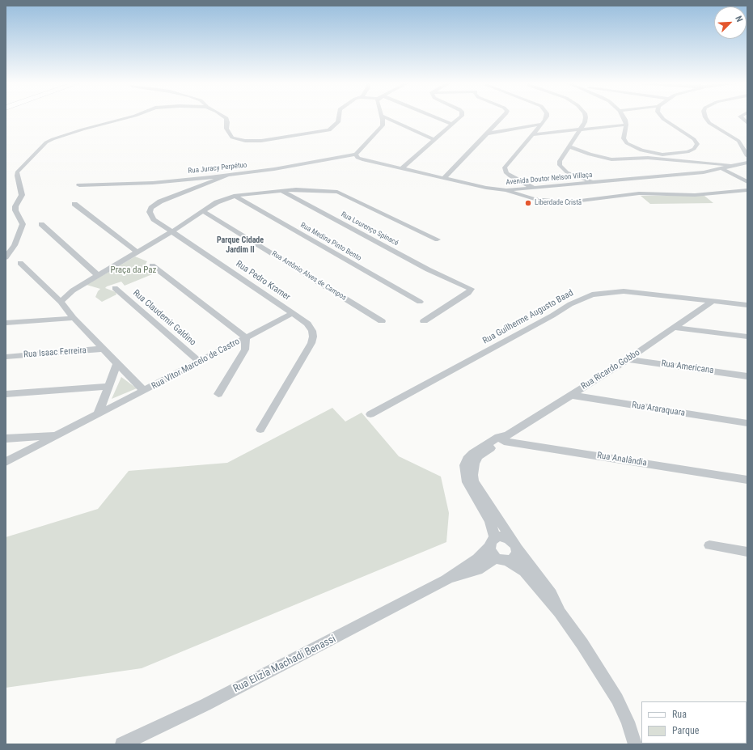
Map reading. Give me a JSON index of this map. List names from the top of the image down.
{
  "streets": {
    "street": [
      "Rua Juracy Perpétuo",
      "Avenida Doutor Nelson Villaça",
      "Rua Lourenço Spinacé",
      "Rua Medina Pinto Bento",
      "Rua Antônio Alves de Campos",
      "Rua Pedro Kramer",
      "Rua Guilherme Augusto Baad",
      "Rua Claudemir Galdino",
      "Rua Isaac Ferreira",
      "Rua Vitor Marcelo de Castro",
      "Rua Americana",
      "Rua Ricardo Gobbo",
      "Rua Araraquara",
      "Rua Analândia",
      "Rua Elizia Machadi Benassi"
    ]
  },
  "crossings": [
    ["Rua Juracy Perpétuo", "Avenida Doutor Nelson Villaça"],
    ["Rua Juracy Perpétuo", "Rua Pedro Kramer"],
    ["Rua Pedro Kramer", "Rua Vitor Marcelo de Castro"],
    ["Rua Guilherme Augusto Baad", "Rua Ricardo Gobbo"],
    ["Rua Claudemir Galdino", "Rua Vitor Marcelo de Castro"],
    ["Rua Americana", "Rua Ricardo Gobbo"],
    ["Rua Ricardo Gobbo", "Rua Araraquara"],
    ["Rua Ricardo Gobbo", "Rua Analândia"]
  ],
  "districts": ["Parque Cidade Jardim II"],
  "parks": ["Praça da Paz"],
  "places": ["Liberdade Cristã"],
  "legend": ["Rua", "Parque"],
  "north": "top right"
}
